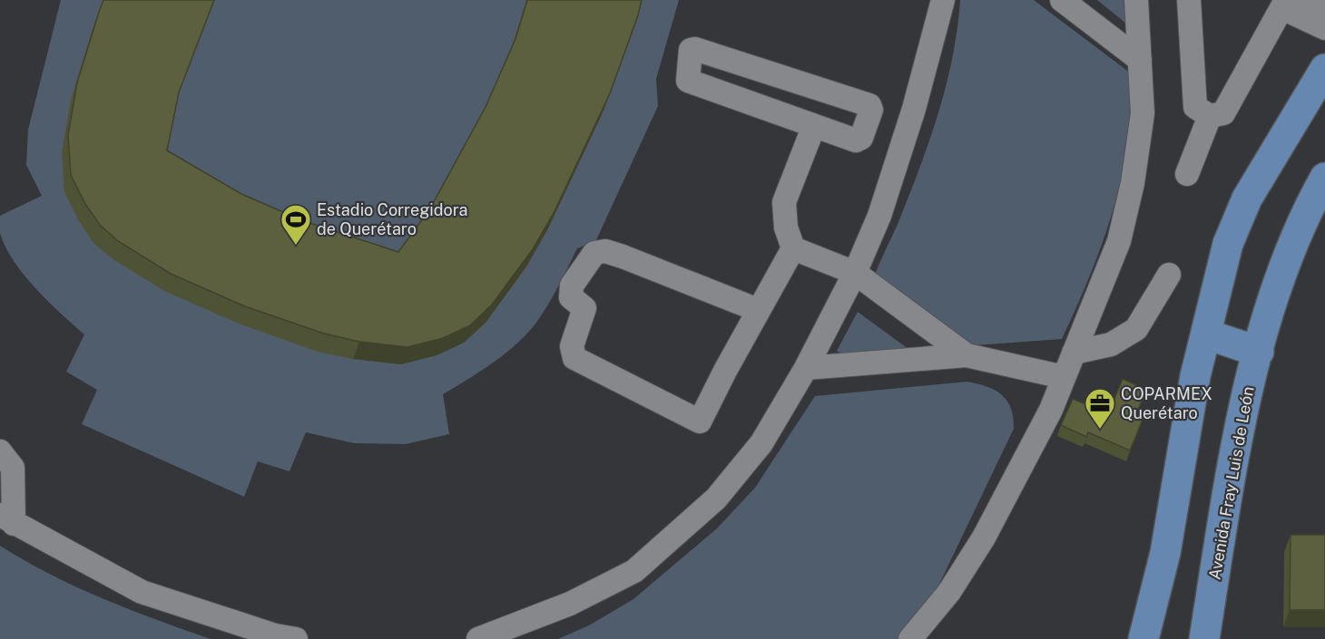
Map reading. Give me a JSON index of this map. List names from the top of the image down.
{
  "streets": {
    "main road": ["Avenida Fray Luis de León"]
  },
  "places": {
    "sports": ["Estadio Corregidora de Querétaro"],
    "office": ["COPARMEX Querétaro"]
  }
}
